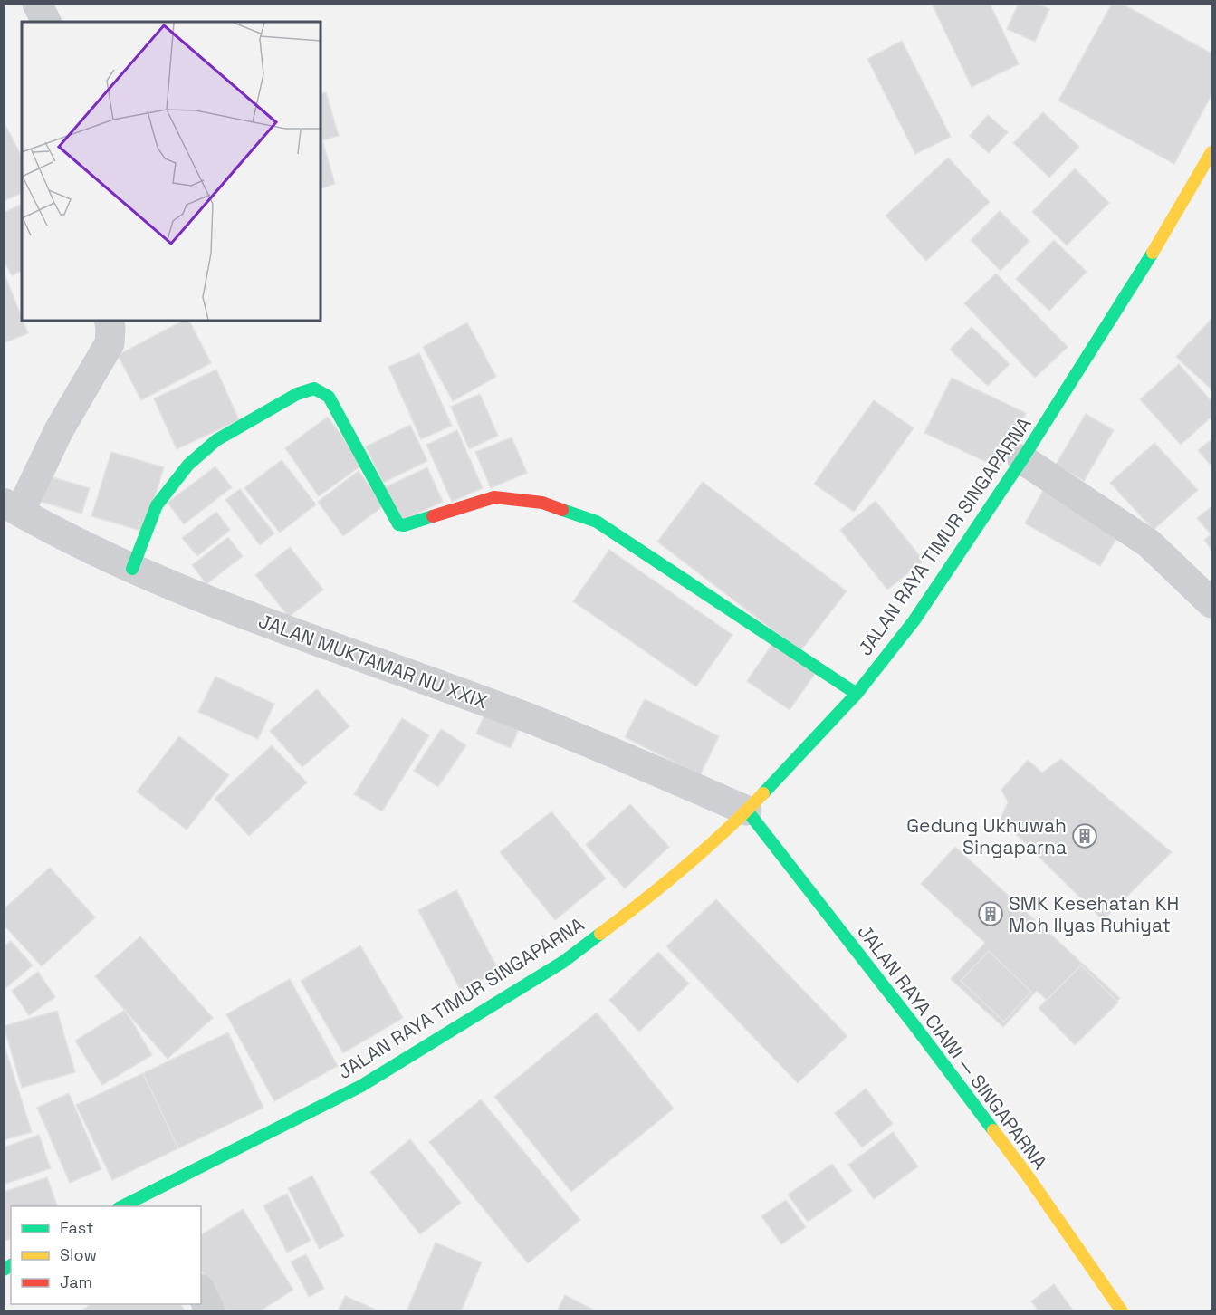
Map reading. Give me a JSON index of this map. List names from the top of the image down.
{
  "streets": {
    "main road": ["JALAN RAYA TIMUR SINGAPARNA", "JALAN RAYA CIAWI — SINGAPARNA"],
    "street": ["JALAN MUKTAMAR NU XXIX"]
  },
  "crossings": [
    ["JALAN RAYA TIMUR SINGAPARNA", "JALAN MUKTAMAR NU XXIX"],
    ["JALAN RAYA TIMUR SINGAPARNA", "JALAN RAYA CIAWI — SINGAPARNA"],
    ["JALAN MUKTAMAR NU XXIX", "JALAN RAYA CIAWI — SINGAPARNA"]
  ],
  "places": {
    "building": ["Gedung Ukhuwah Singaparna", "SMK Kesehatan KH Moh Ilyas Ruhiyat"]
  },
  "legend": ["Fast", "Slow", "Jam"]
}
